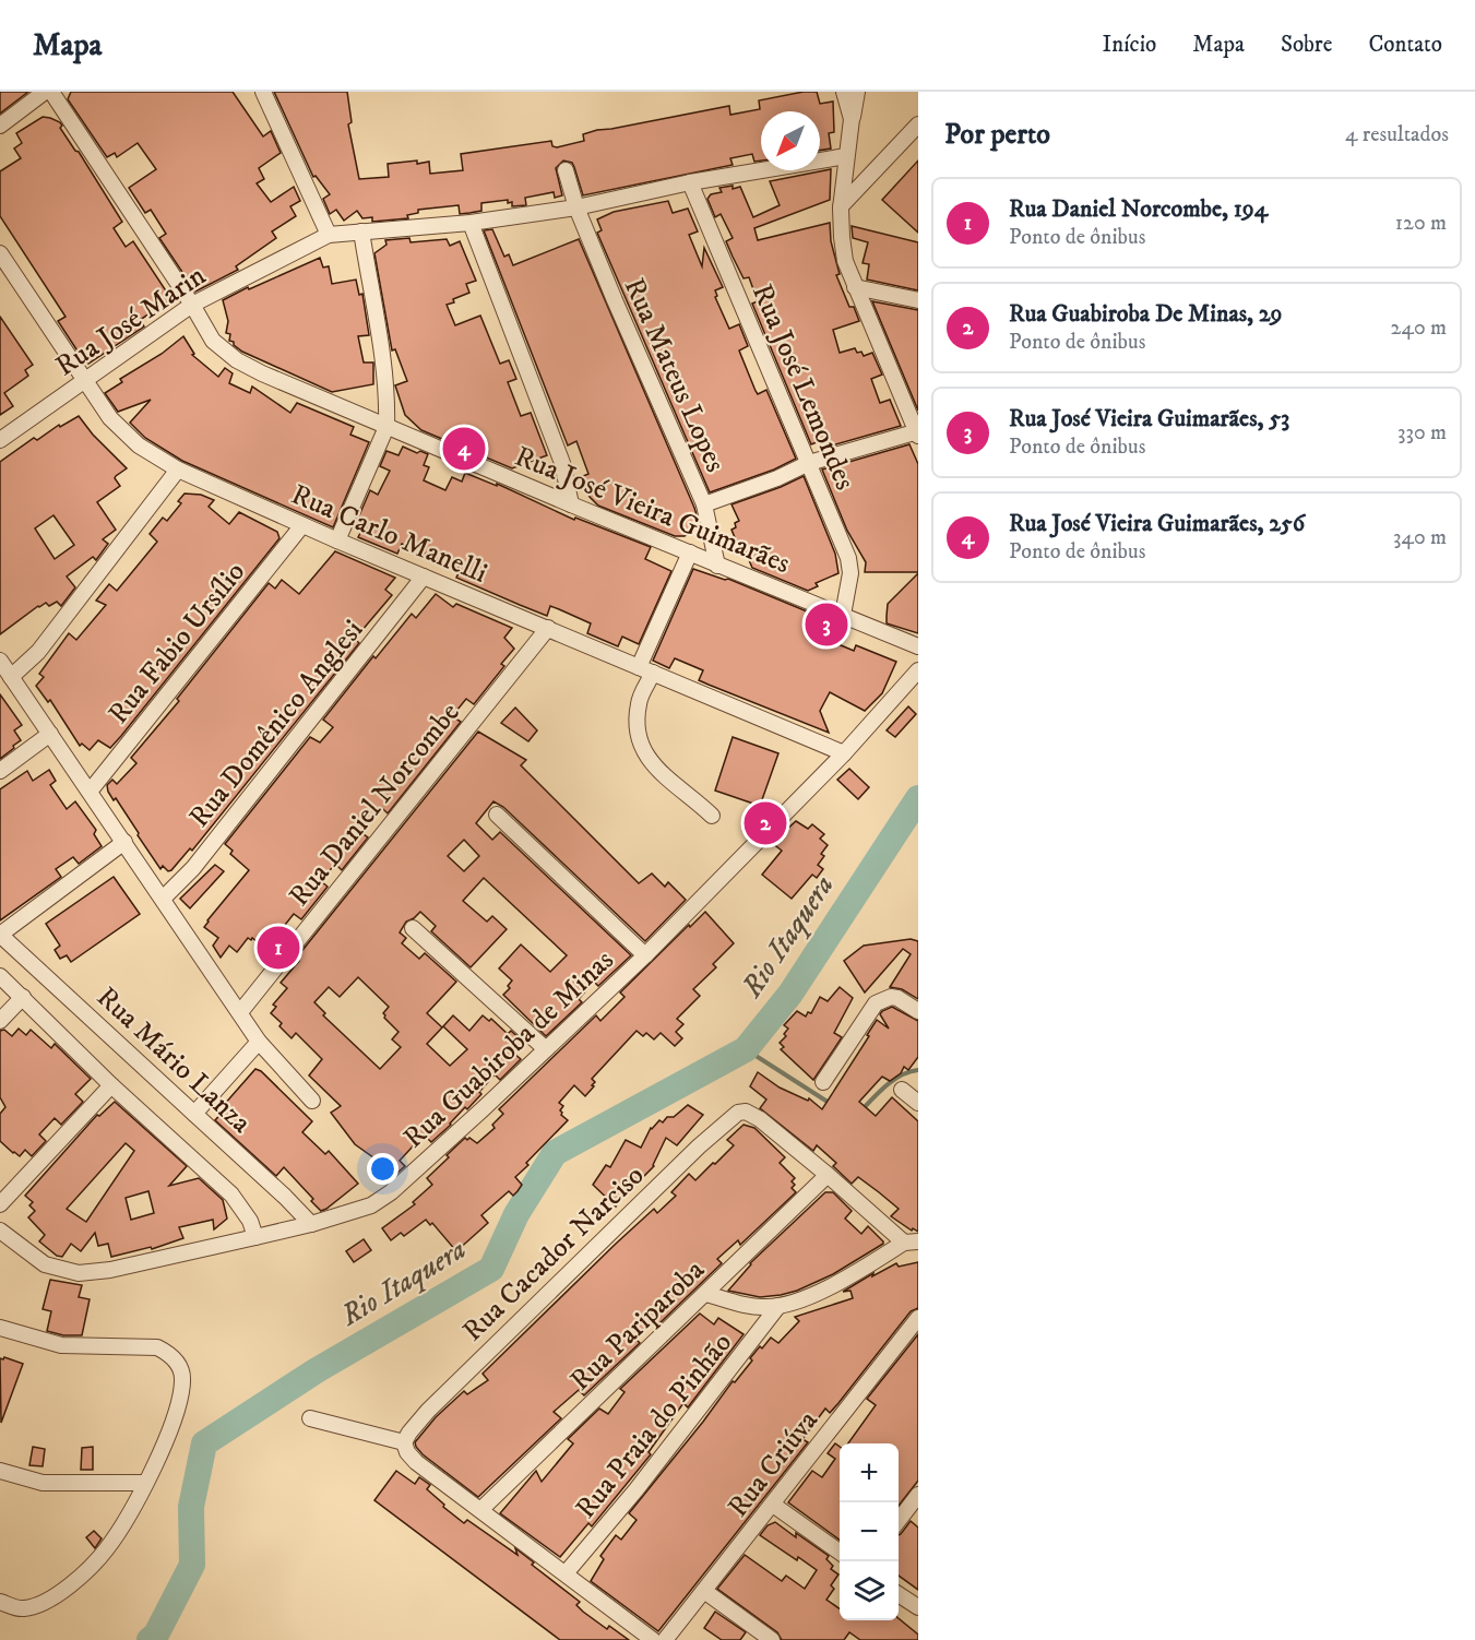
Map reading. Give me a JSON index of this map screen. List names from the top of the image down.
{
  "streets": {
    "street": [
      "Rua José Marin",
      "Rua Mateus Lopes",
      "Rua José Lemondes",
      "Rua José Vieira Guimarães",
      "Rua Carlo Manelli",
      "Rua Fabio Ursílio",
      "Rua Domênico Anglesi",
      "Rua Daniel Norcombe",
      "Rua Guabiroba de Minas",
      "Rua Mário Lanza",
      "Rua Cacador Narciso",
      "Rua Pariparoba",
      "Rua Praia do Pinhão",
      "Rua Criúva"
    ]
  },
  "crossings": [
    ["Rua José Marin", "Rua José Vieira Guimarães"],
    ["Rua José Marin", "Rua Carlo Manelli"],
    ["Rua Mateus Lopes", "Rua José Vieira Guimarães"],
    ["Rua José Lemondes", "Rua José Vieira Guimarães"],
    ["Rua Carlo Manelli", "Rua Fabio Ursílio"],
    ["Rua Carlo Manelli", "Rua Domênico Anglesi"],
    ["Rua Carlo Manelli", "Rua Daniel Norcombe"],
    ["Rua Carlo Manelli", "Rua Guabiroba de Minas"],
    ["Rua Guabiroba de Minas", "Rua Mário Lanza"],
    ["Rua Cacador Narciso", "Rua Pariparoba"]
  ],
  "water": ["Rio Itaquera"],
  "north": "bottom left",
  "page": {
    "header": "Mapa",
    "nav": [
      "Início",
      "Mapa",
      "Sobre",
      "Contato"
    ],
    "heading": ["Por perto", "4 resultados"],
    "list": [
      {
        "mark": "1",
        "name": "Rua Daniel Norcombe, 194",
        "note": "Ponto de ônibus",
        "value": "120 m"
      },
      {
        "mark": "2",
        "name": "Rua Guabiroba De Minas, 29",
        "note": "Ponto de ônibus",
        "value": "240 m"
      },
      {
        "mark": "3",
        "name": "Rua José Vieira Guimarães, 53",
        "note": "Ponto de ônibus",
        "value": "330 m"
      },
      {
        "mark": "4",
        "name": "Rua José Vieira Guimarães, 256",
        "note": "Ponto de ônibus",
        "value": "340 m"
      }
    ],
    "pins": [
      "4",
      "3",
      "2",
      "1"
    ],
    "map_buttons": ["+", "−"]
  }
}
